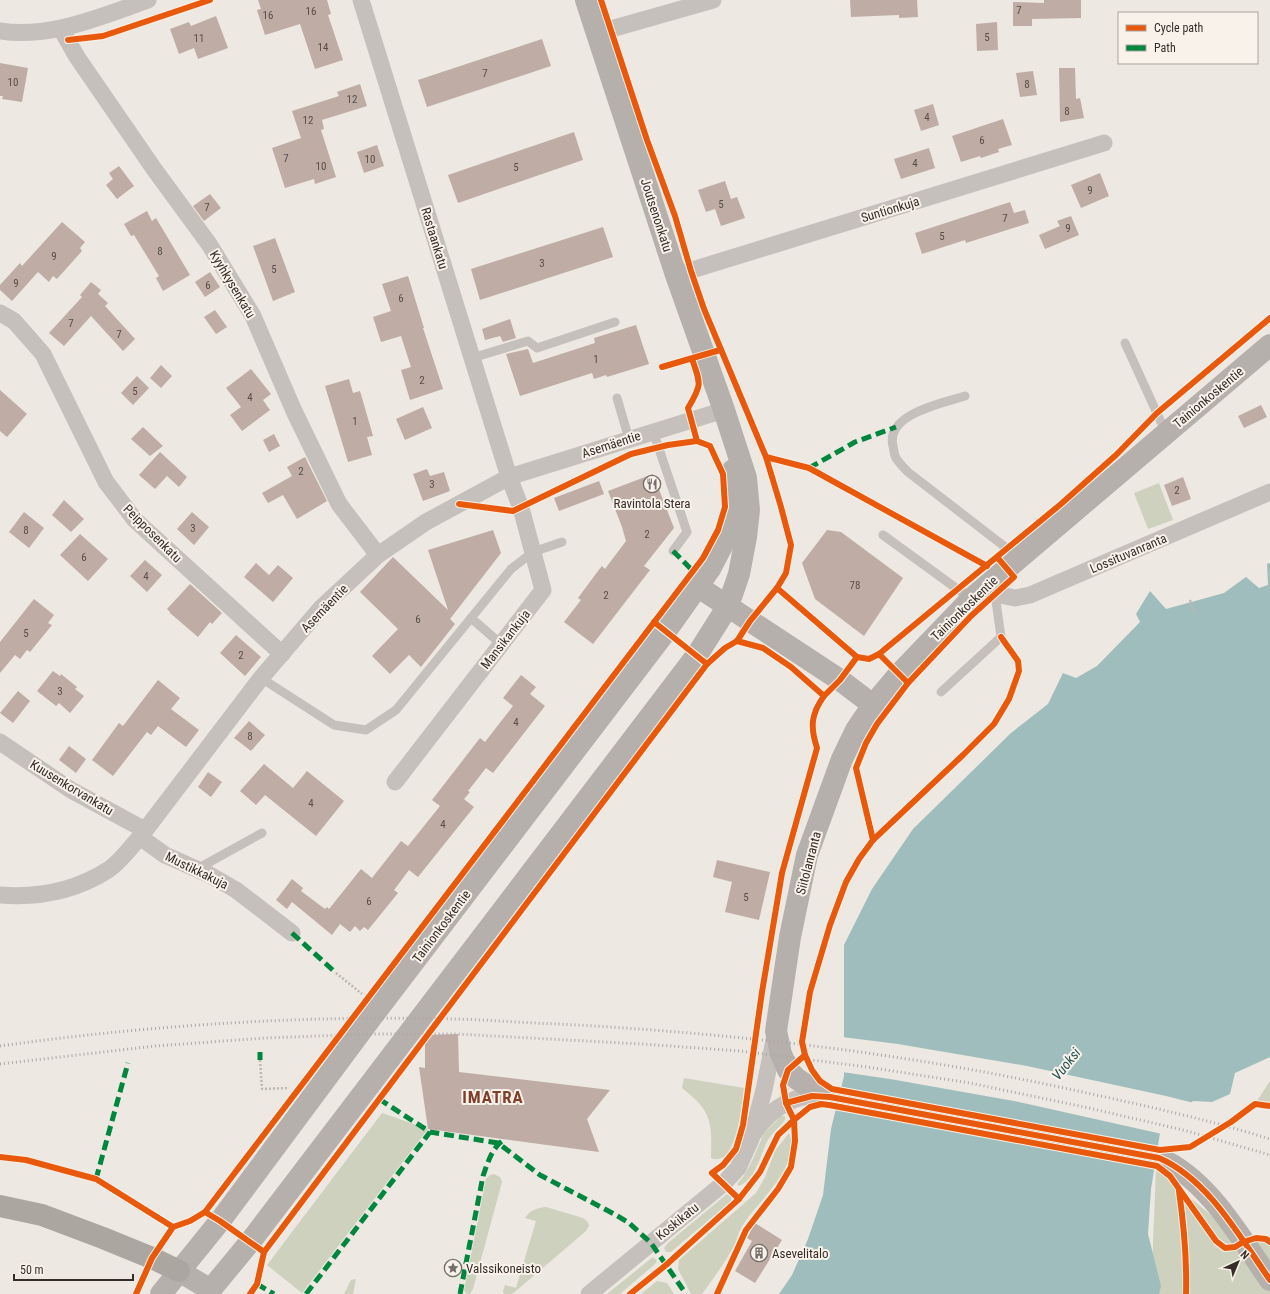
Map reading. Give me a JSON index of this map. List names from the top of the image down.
{
  "streets": {
    "main road": ["Joutsenonkatu", "Tainionkoskentie", "Siitolanranta"],
    "street": [
      "Suntionkuja",
      "Rastaankatu",
      "Kyyhkysenkatu",
      "Asemäentie",
      "Peipposenkatu",
      "Lossituvanranta",
      "Mansikankuja",
      "Kuusenkorvankatu",
      "Mustikkakuja",
      "Koskikatu"
    ]
  },
  "crossings": [
    ["Suntionkuja", "Joutsenonkatu"],
    ["Joutsenonkatu", "Tainionkoskentie"],
    ["Joutsenonkatu", "Asemäentie"],
    ["Rastaankatu", "Asemäentie"],
    ["Rastaankatu", "Mansikankuja"],
    ["Kyyhkysenkatu", "Asemäentie"],
    ["Tainionkoskentie", "Lossituvanranta"],
    ["Tainionkoskentie", "Siitolanranta"],
    ["Asemäentie", "Peipposenkatu"],
    ["Asemäentie", "Mansikankuja"],
    ["Asemäentie", "Kuusenkorvankatu"],
    ["Asemäentie", "Mustikkakuja"],
    ["Kuusenkorvankatu", "Mustikkakuja"],
    ["Siitolanranta", "Koskikatu"]
  ],
  "districts": ["IMATRA"],
  "water": ["Vuoksi"],
  "places": {
    "restaurant": ["Ravintola Stera"],
    "building": ["Asevelitalo"],
    "place": ["Valssikoneisto"]
  },
  "house_numbers": [
    "7",
    "16",
    "16",
    "5",
    "11",
    "14",
    "7",
    "10",
    "8",
    "12",
    "8",
    "4",
    "12",
    "6",
    "7",
    "10",
    "4",
    "10",
    "5",
    "9",
    "5",
    "7",
    "7",
    "9",
    "5",
    "8",
    "9",
    "3",
    "5",
    "9",
    "6",
    "6",
    "7",
    "7",
    "1",
    "2",
    "5",
    "4",
    "1",
    "2",
    "3",
    "2",
    "3",
    "8",
    "2",
    "6",
    "4",
    "78",
    "2",
    "6",
    "5",
    "2",
    "3",
    "4",
    "8",
    "4",
    "4",
    "5",
    "6"
  ],
  "legend": ["Cycle path", "Path"],
  "scale_bar": "50 m",
  "north": "top right"
}
